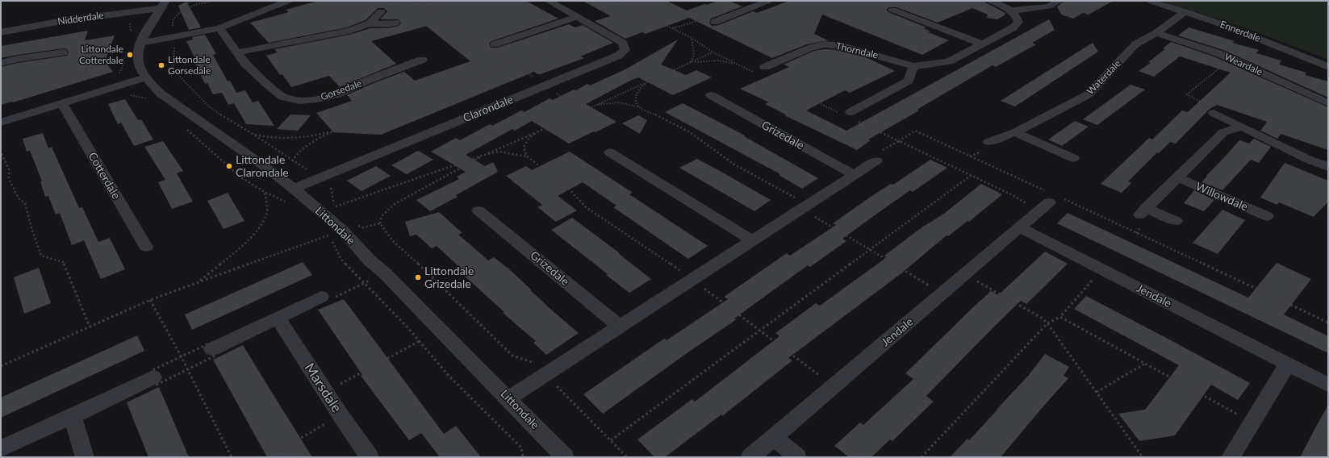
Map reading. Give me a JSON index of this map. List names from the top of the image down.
{
  "streets": {
    "street": [
      "Nidderdale",
      "Ennerdale",
      "Thorndale",
      "Weardale",
      "Waterdale",
      "Gorsedale",
      "Clarondale",
      "Grizedale",
      "Cotterdale",
      "Willowdale",
      "Littondale",
      "Jendale",
      "Marsdale"
    ]
  },
  "crossings": [
    ["Nidderdale", "Littondale"],
    ["Ennerdale", "Waterdale"],
    ["Weardale", "Waterdale"],
    ["Clarondale", "Littondale"]
  ],
  "places": [
    "Littondale Cotterdale",
    "Littondale Gorsedale",
    "Littondale Clarondale",
    "Littondale Grizedale"
  ]
}
